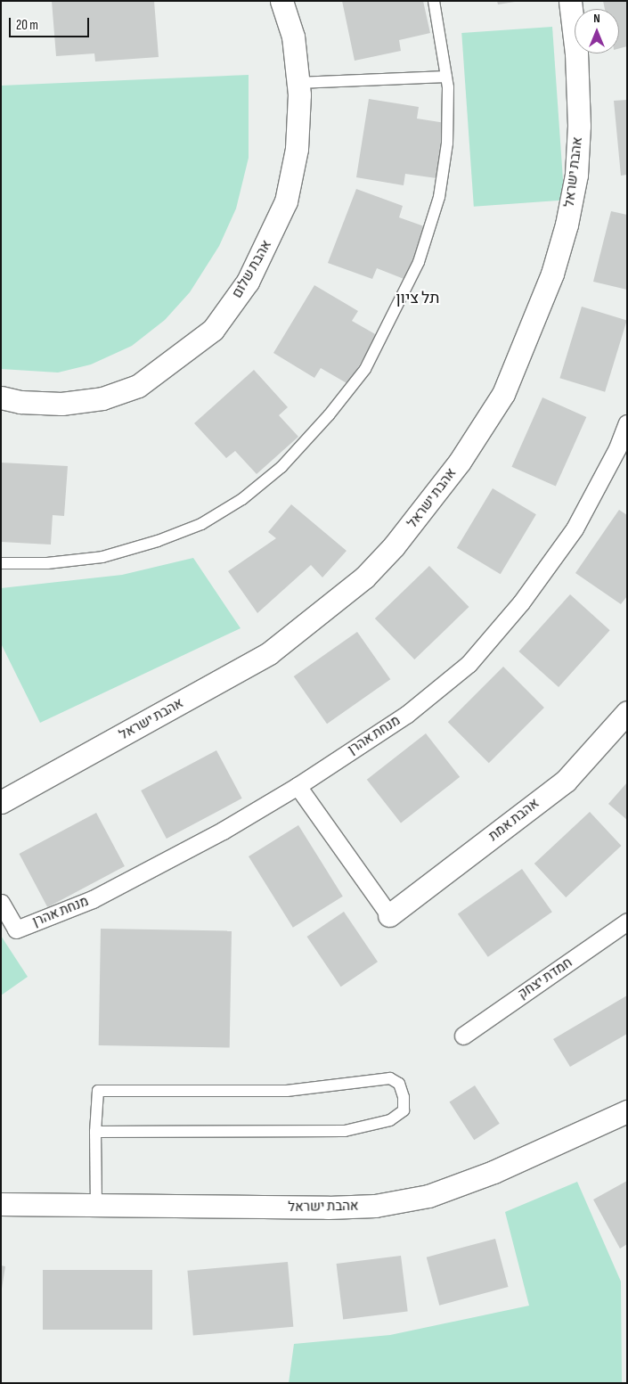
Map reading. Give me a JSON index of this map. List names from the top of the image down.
{
  "streets": {
    "street": [
      "אהבת ישראל",
      "אהבת שלום",
      "מנחת אהרן",
      "אהבת אמת",
      "חמדת יצחק"
    ]
  },
  "districts": ["תל ציון"],
  "scale_bar": "20 m",
  "north": "top"
}
